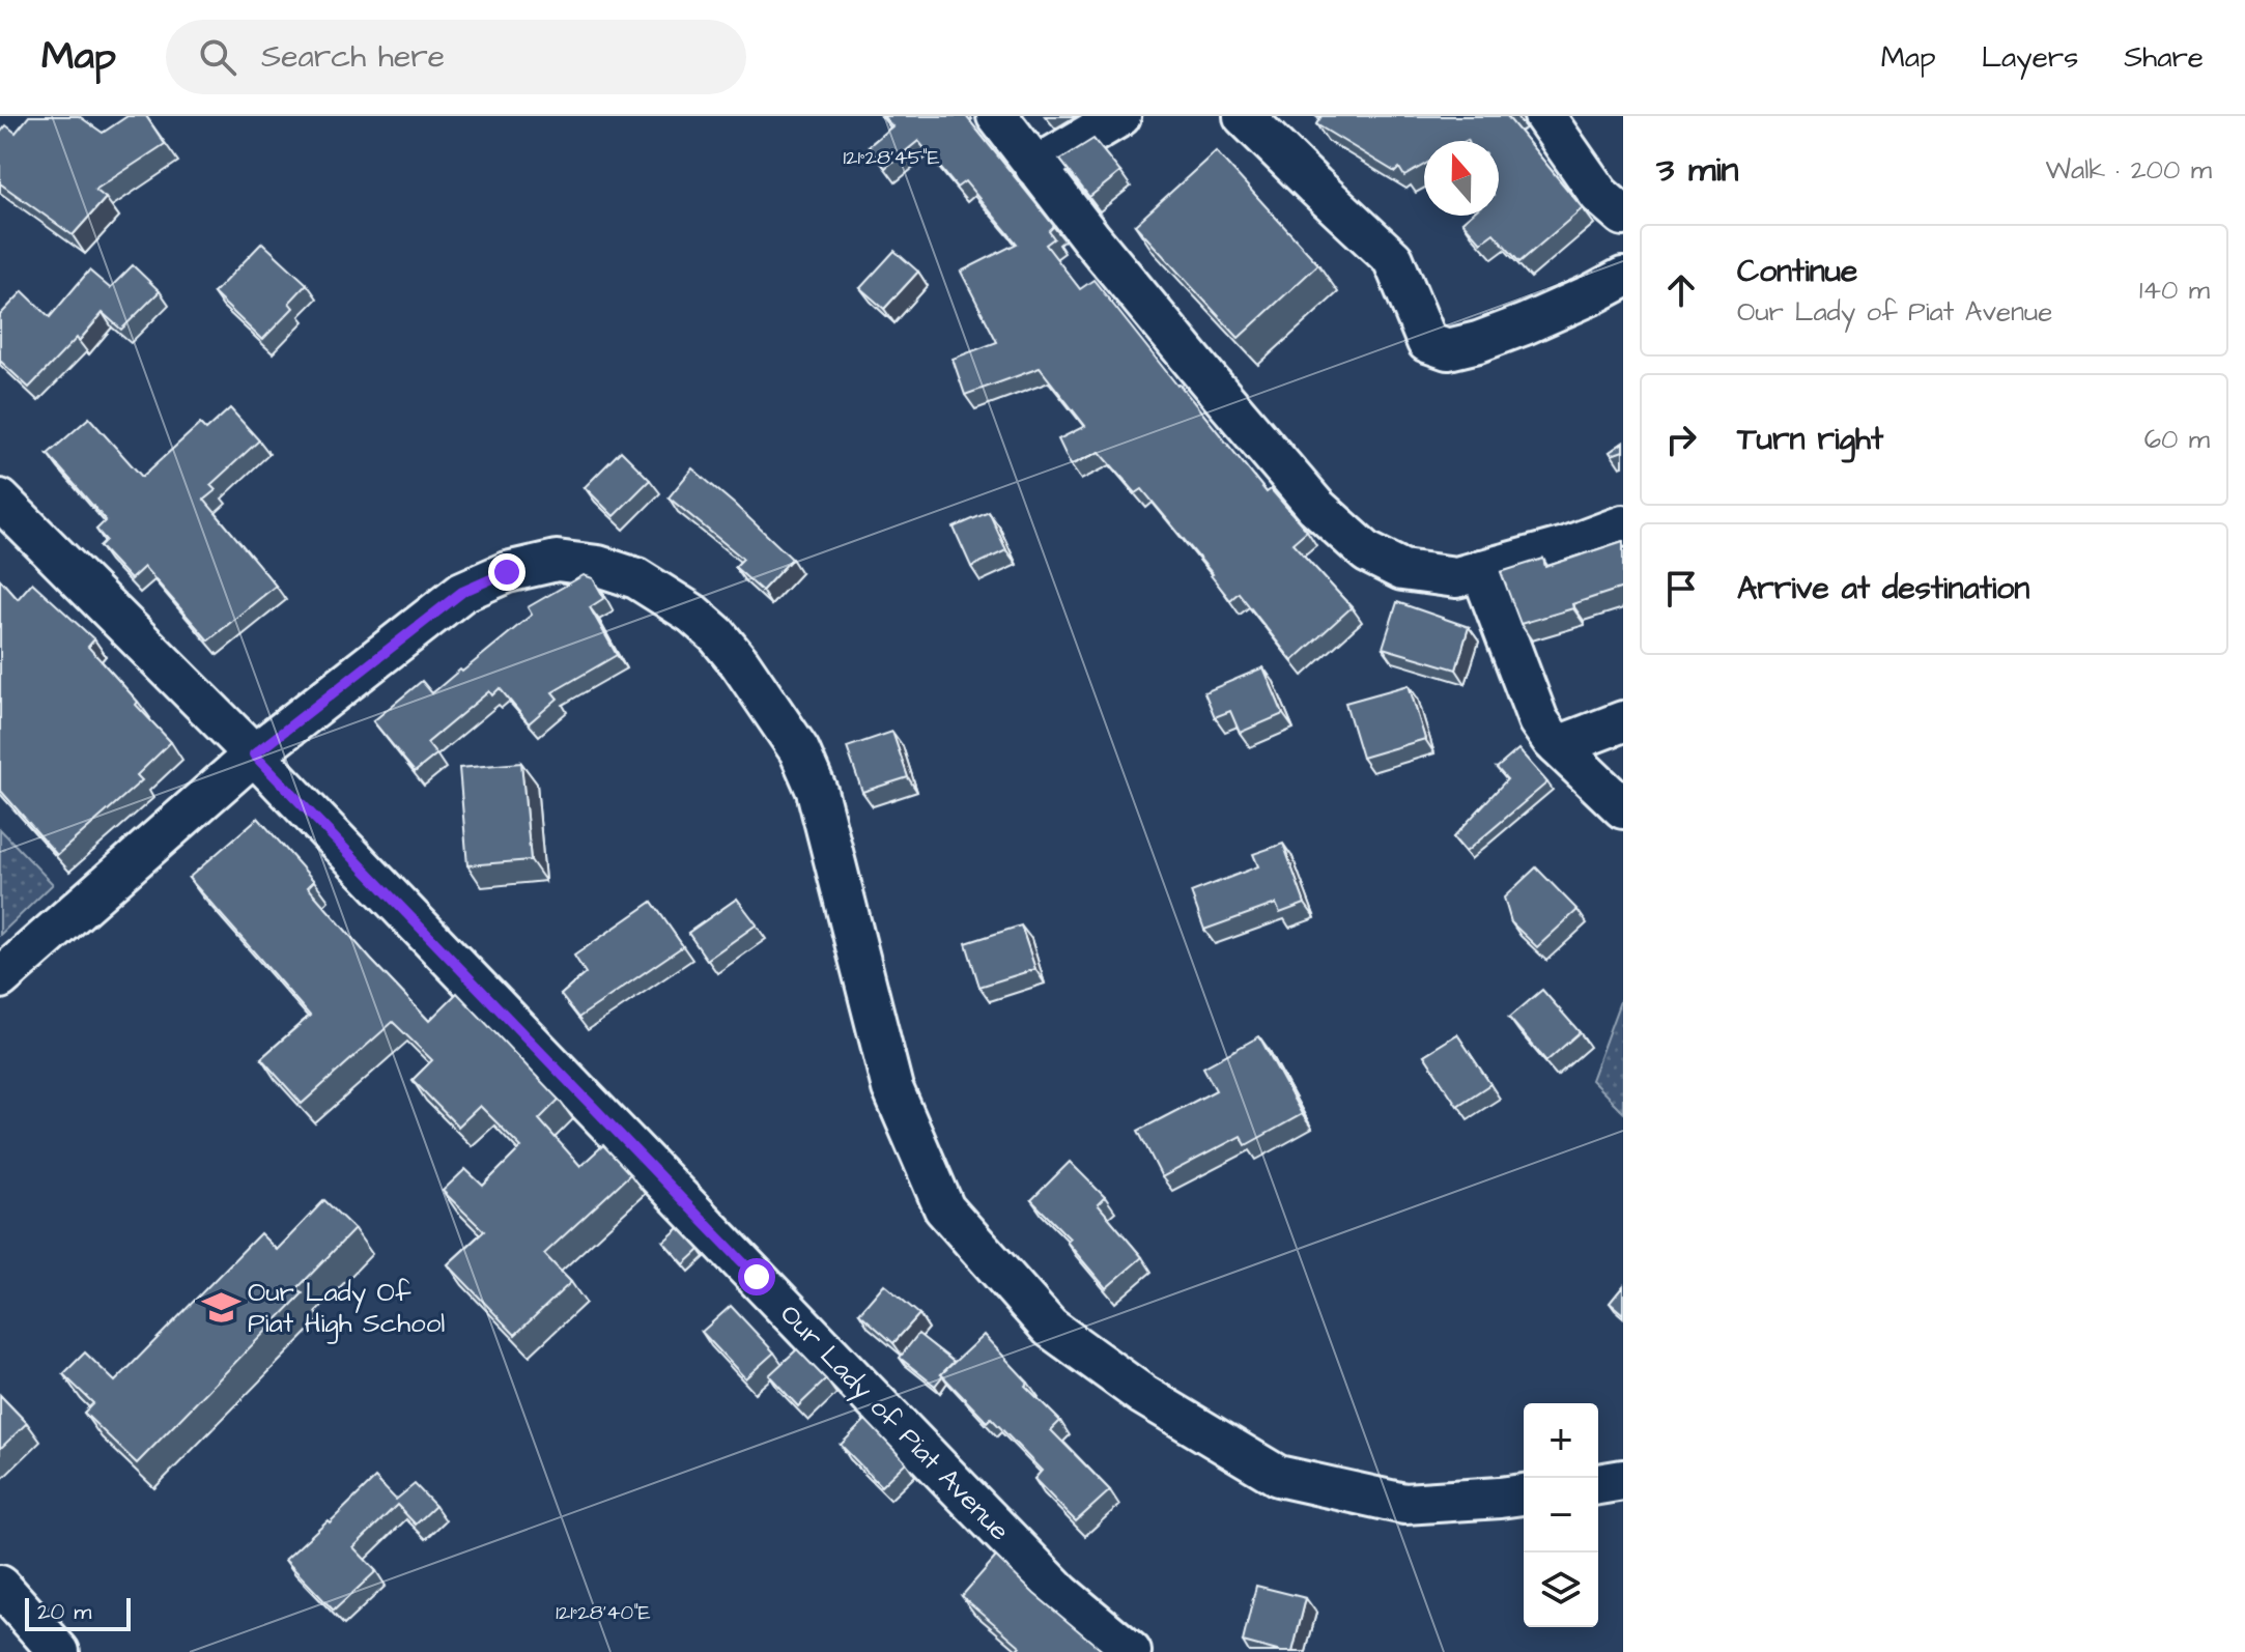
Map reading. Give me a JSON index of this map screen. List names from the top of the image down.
{
  "streets": {
    "street": ["Our Lady of Piat Avenue"]
  },
  "places": {
    "school or university": ["Our Lady Of Piat High School"]
  },
  "scale_bar": "20 m",
  "north": "top",
  "page": {
    "header": "Map",
    "search": "Search here",
    "nav": ["Map", "Layers", "Share"],
    "heading": ["3 min", "Walk · 200 m"],
    "list": [
      ["Continue", "Our Lady of Piat Avenue", "140 m"],
      ["Turn right", "60 m"],
      "Arrive at destination"
    ],
    "map_buttons": ["+", "−"],
    "scale": "20 m"
  },
  "coordinates": ["121°28'45\"E", "121°28'40\"E"]
}
